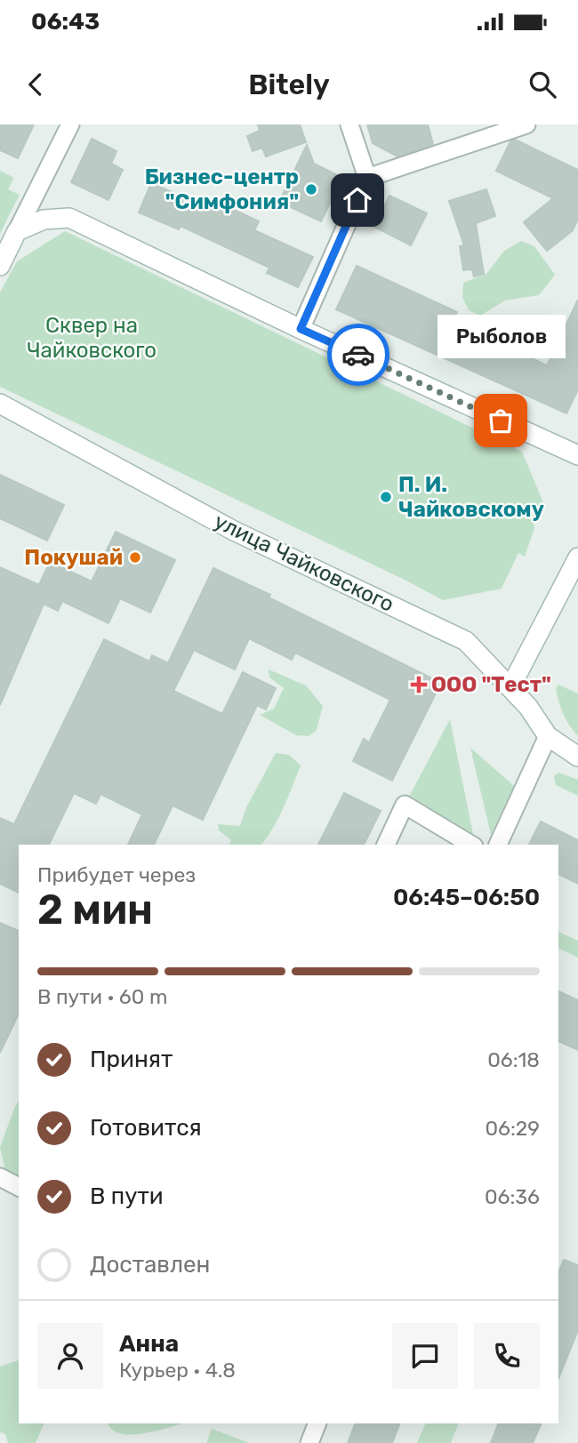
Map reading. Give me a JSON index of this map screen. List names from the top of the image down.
{
  "streets": {
    "main road": ["улица Чайковского"]
  },
  "parks": ["Сквер на Чайковского"],
  "places": {
    "other": [
      "Бизнес-центр \"Симфония\"",
      "Рыболов",
      "П. И. Чайковскому",
      "Покушай"
    ],
    "health": ["ООО \"Тест\""]
  },
  "page": {
    "status": "06:43",
    "header": "Bitely",
    "bubble": "Рыболов",
    "heading": ["2 мин", "Прибудет через", "06:45–06:50"],
    "panel": ["Анна", "Курьер · 4.8"],
    "bar": "В пути · 60 m",
    "list": [
      ["Принят", "06:18"],
      ["Готовится", "06:29"],
      ["В пути", "06:36"],
      "Доставлен"
    ]
  }
}
